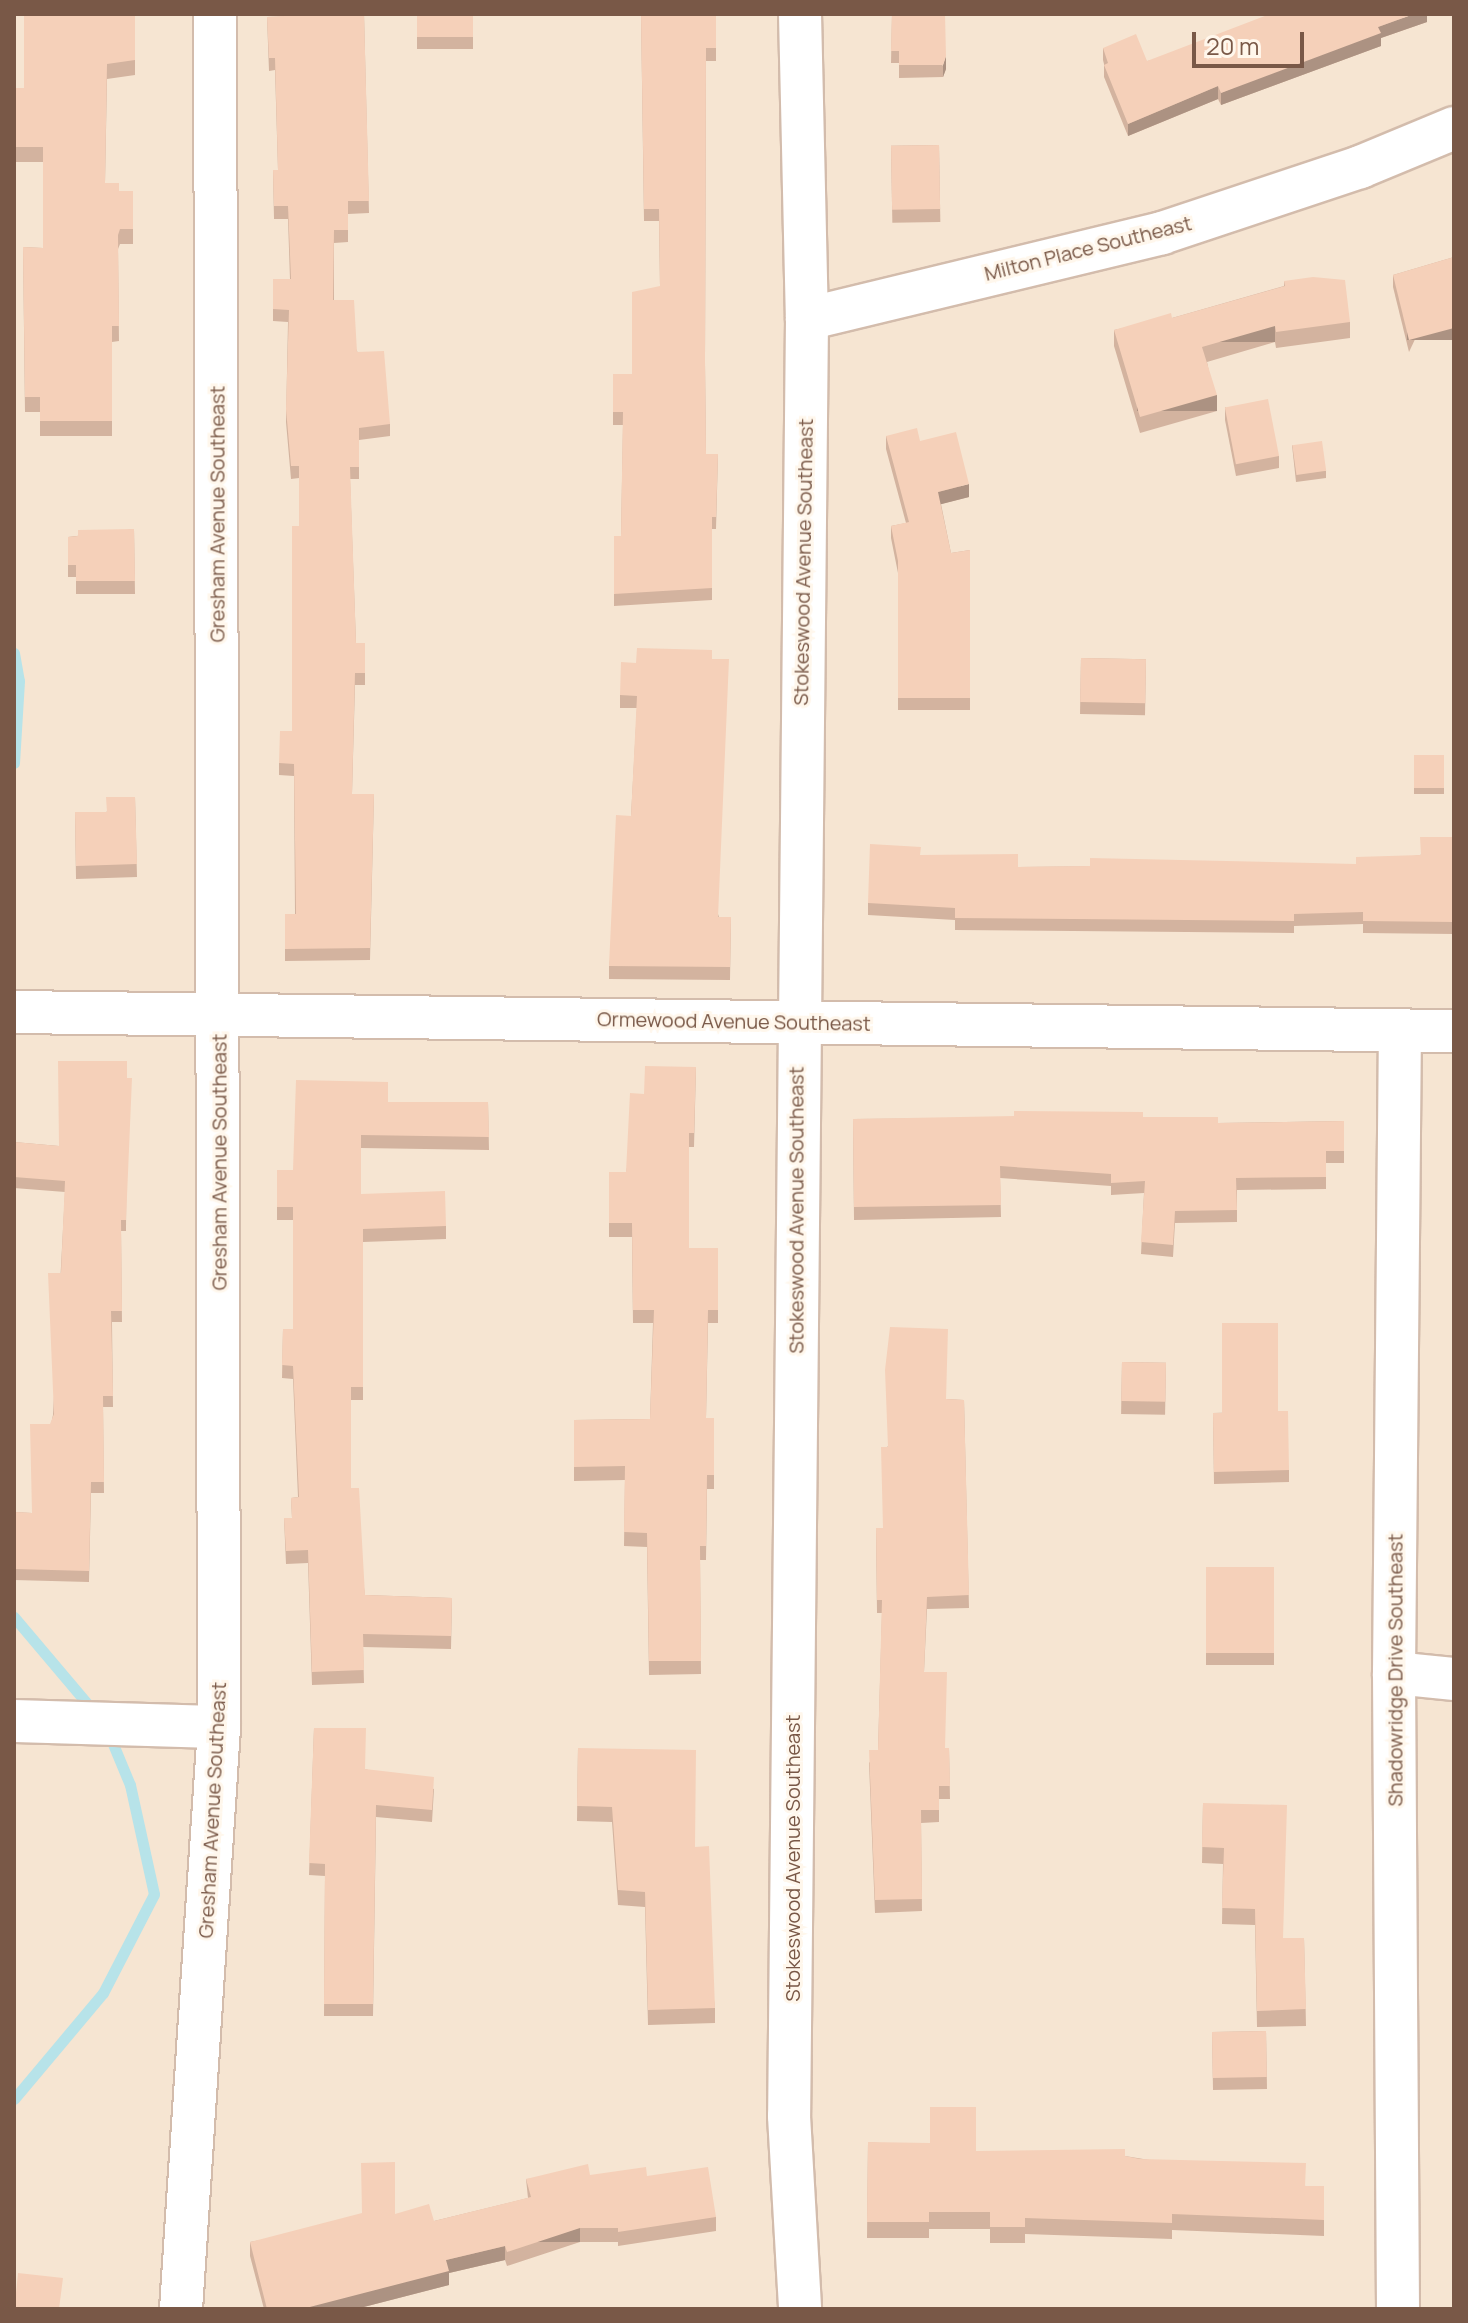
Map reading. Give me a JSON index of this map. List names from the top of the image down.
{
  "streets": {
    "street": [
      "Milton Place Southeast",
      "Gresham Avenue Southeast",
      "Stokeswood Avenue Southeast",
      "Ormewood Avenue Southeast",
      "Shadowridge Drive Southeast"
    ]
  },
  "crossings": [
    ["Milton Place Southeast", "Stokeswood Avenue Southeast"],
    ["Gresham Avenue Southeast", "Ormewood Avenue Southeast"],
    ["Stokeswood Avenue Southeast", "Ormewood Avenue Southeast"],
    ["Ormewood Avenue Southeast", "Shadowridge Drive Southeast"]
  ],
  "scale_bar": "20 m"
}
